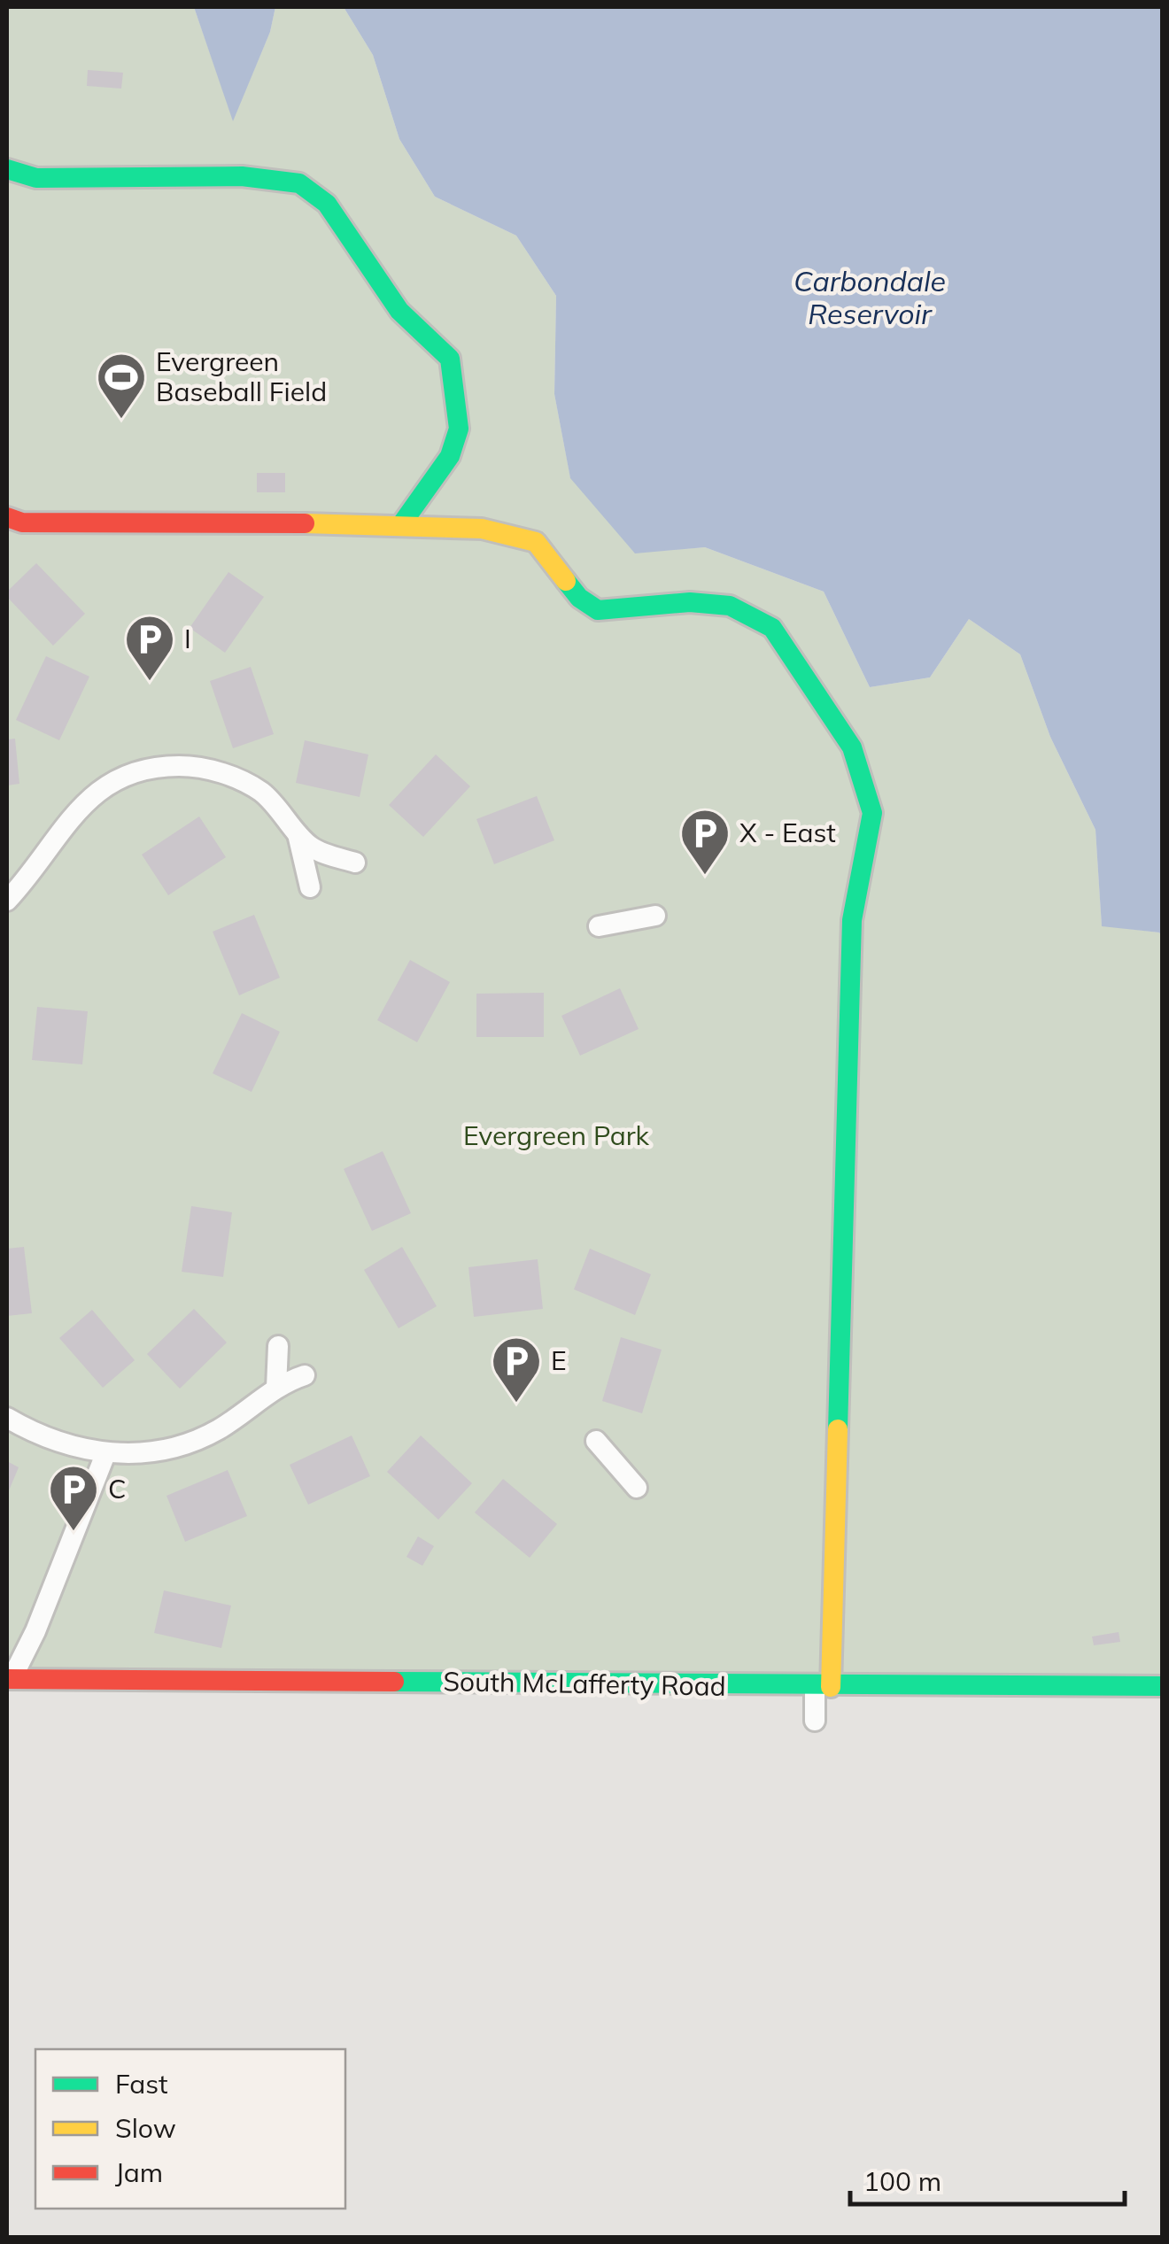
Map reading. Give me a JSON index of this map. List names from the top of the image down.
{
  "streets": {
    "street": ["South McLafferty Road"]
  },
  "water": ["Carbondale Reservoir"],
  "parks": ["Evergreen Park"],
  "places": {
    "sports": ["Evergreen Baseball Field"],
    "parking": [
      "I",
      "X - East",
      "E",
      "C"
    ]
  },
  "legend": ["Fast", "Slow", "Jam"],
  "scale_bar": "100 m"
}
